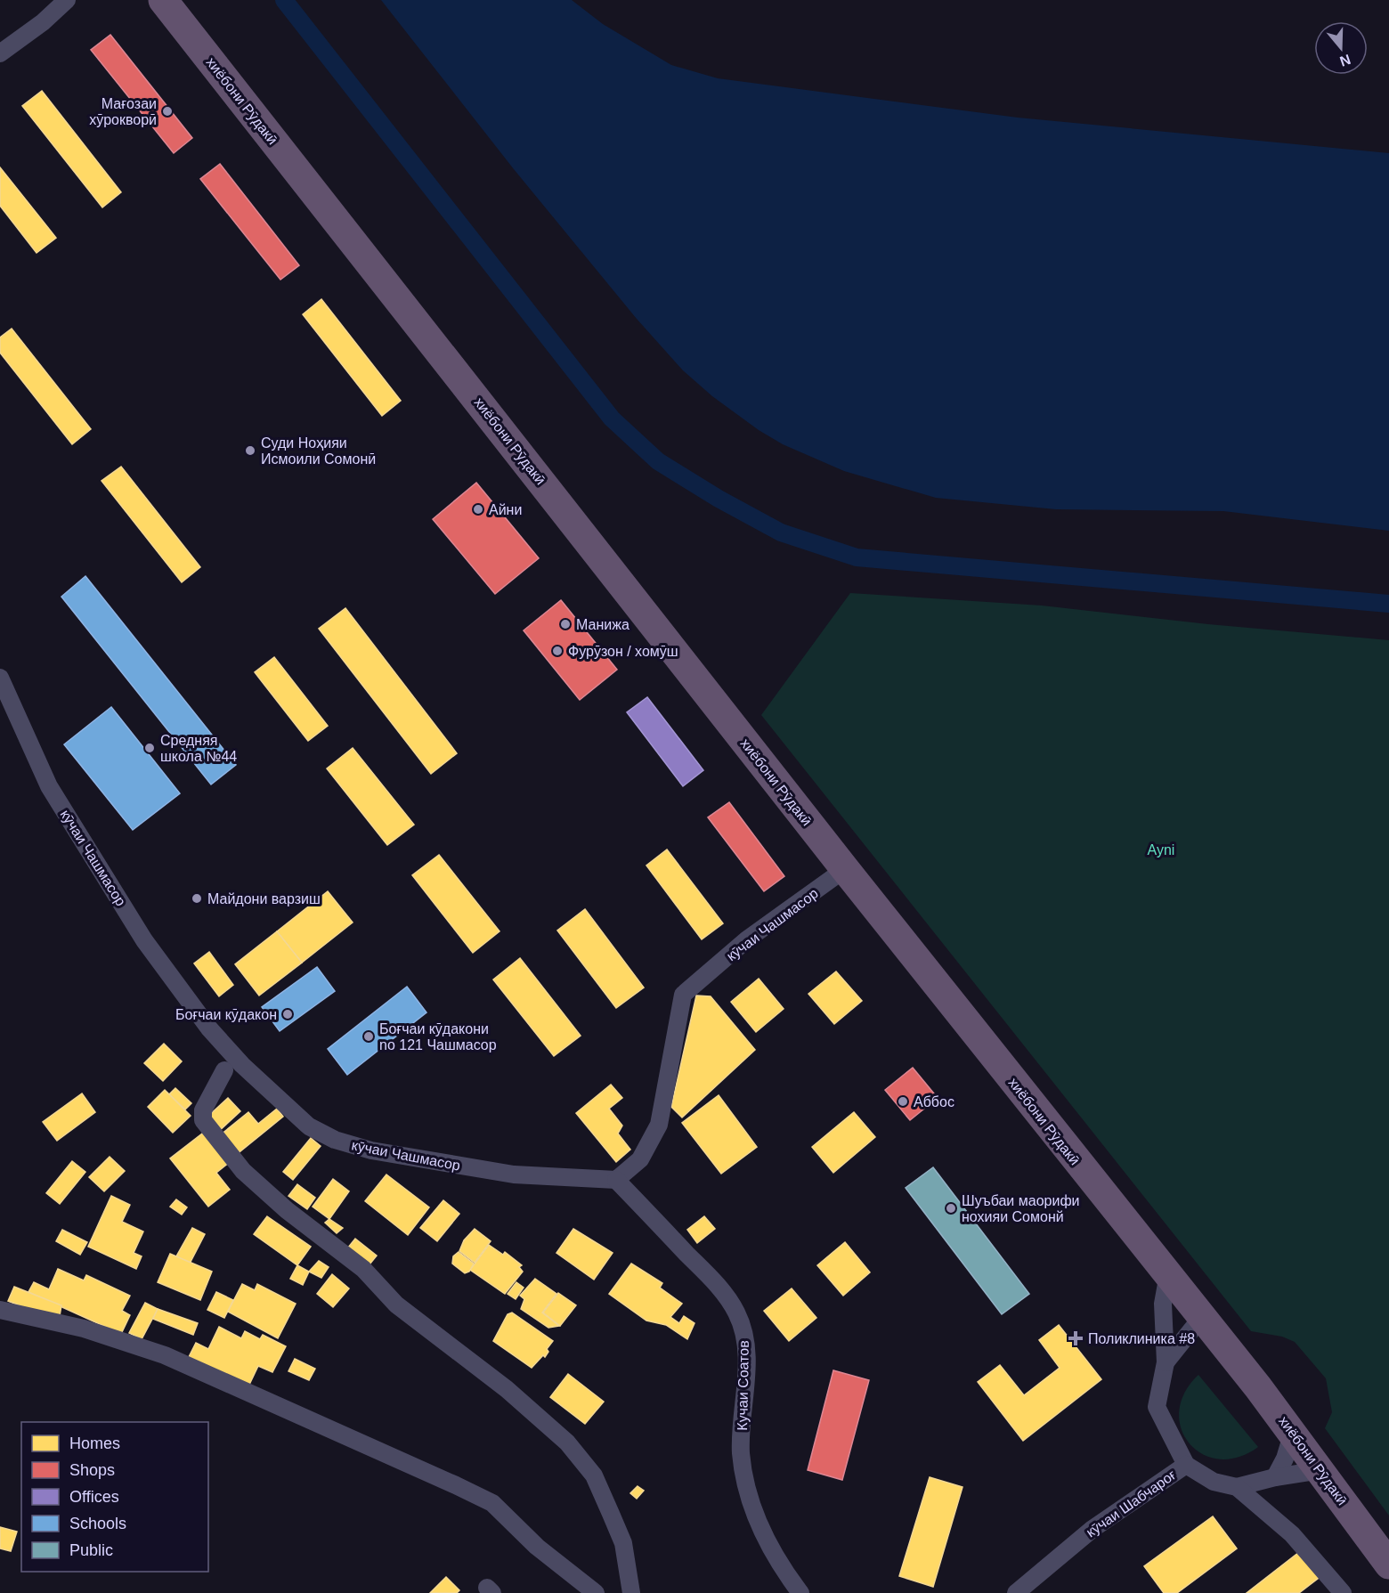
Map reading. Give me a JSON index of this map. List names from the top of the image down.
{
  "streets": {
    "highway": ["хиёбони Рӯдакӣ"],
    "street": ["кӯчаи Чашмасор", "Кучаи Соатов", "кӯчаи Шабчароғ"]
  },
  "crossings": [
    ["хиёбони Рӯдакӣ", "кӯчаи Чашмасор"],
    ["кӯчаи Чашмасор", "Кучаи Соатов"]
  ],
  "parks": ["Ayni"],
  "places": {
    "other": [
      "Мағозаи хӯрокворӣ",
      "Суди Ноҳияи Исмоили Сомонӣ",
      "Айни",
      "Манижа",
      "Фурӯзон / хомӯш",
      "Средняя школа №44",
      "Майдони варзиш",
      "Боғчаи кӯдакон",
      "Боғчаи кӯдакони no 121 Чашмасор",
      "Аббос",
      "Шуъбаи маорифи нохияи Сомонй"
    ],
    "health": ["Поликлиника #8"]
  },
  "legend": [
    "Homes",
    "Shops",
    "Offices",
    "Schools",
    "Public"
  ],
  "north": "bottom"
}
